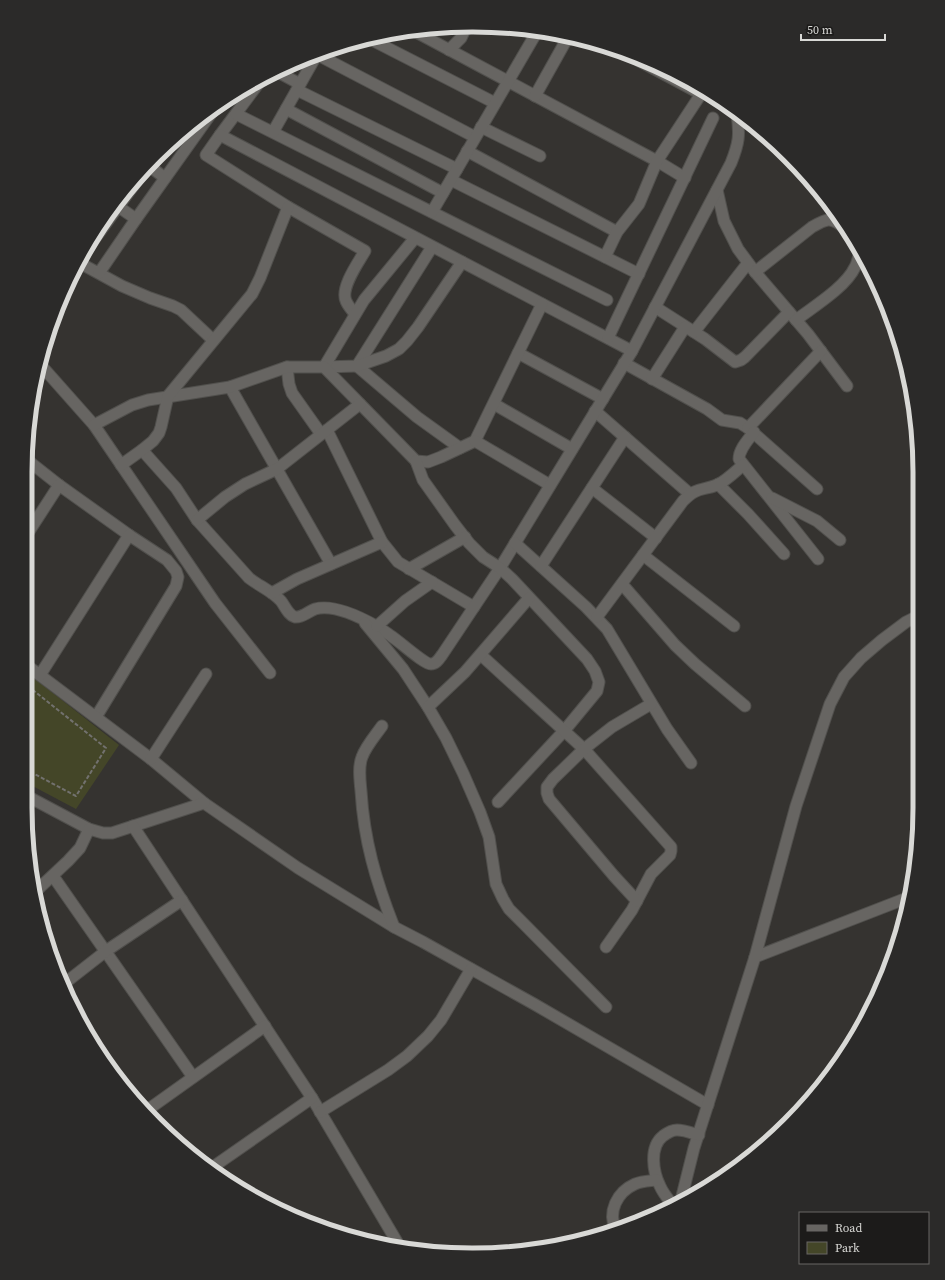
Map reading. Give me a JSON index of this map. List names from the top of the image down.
{
  "legend": ["Road", "Park"],
  "scale_bar": "50 m"
}
